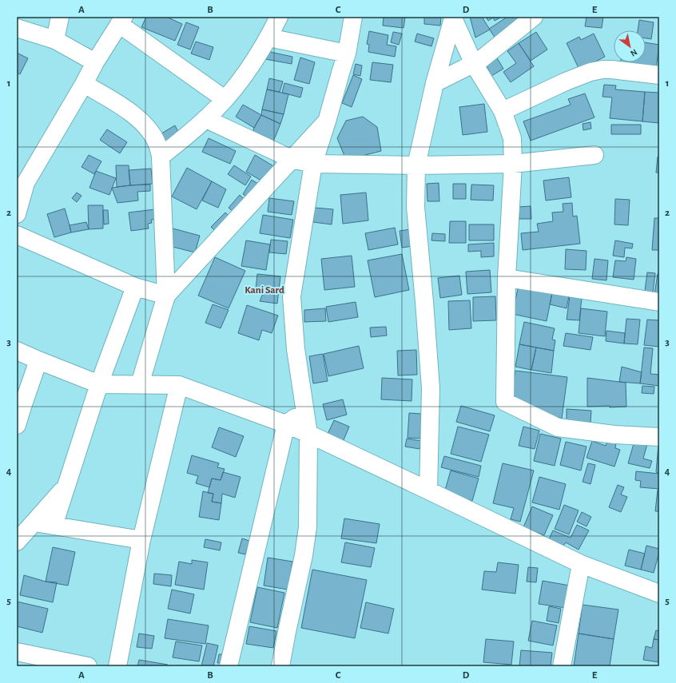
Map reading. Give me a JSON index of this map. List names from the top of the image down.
{
  "districts": ["Kani Sard"],
  "north": "bottom right",
  "grid": {
    "columns": [
      "A",
      "B",
      "C",
      "D",
      "E"
    ],
    "rows": [
      "1",
      "2",
      "3",
      "4",
      "5"
    ]
  }
}
